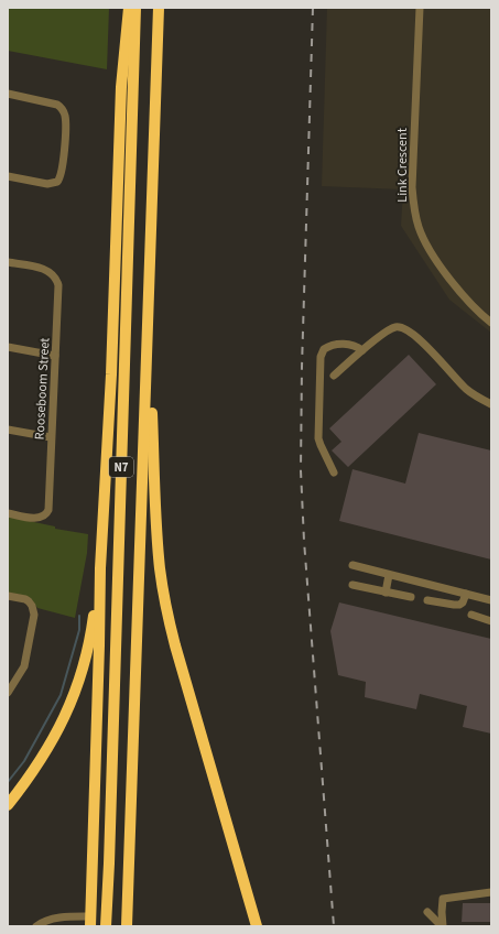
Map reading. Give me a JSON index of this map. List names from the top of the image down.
{
  "streets": {
    "highway": ["N7"],
    "street": ["Link Crescent", "Rooseboom Street"]
  }
}
